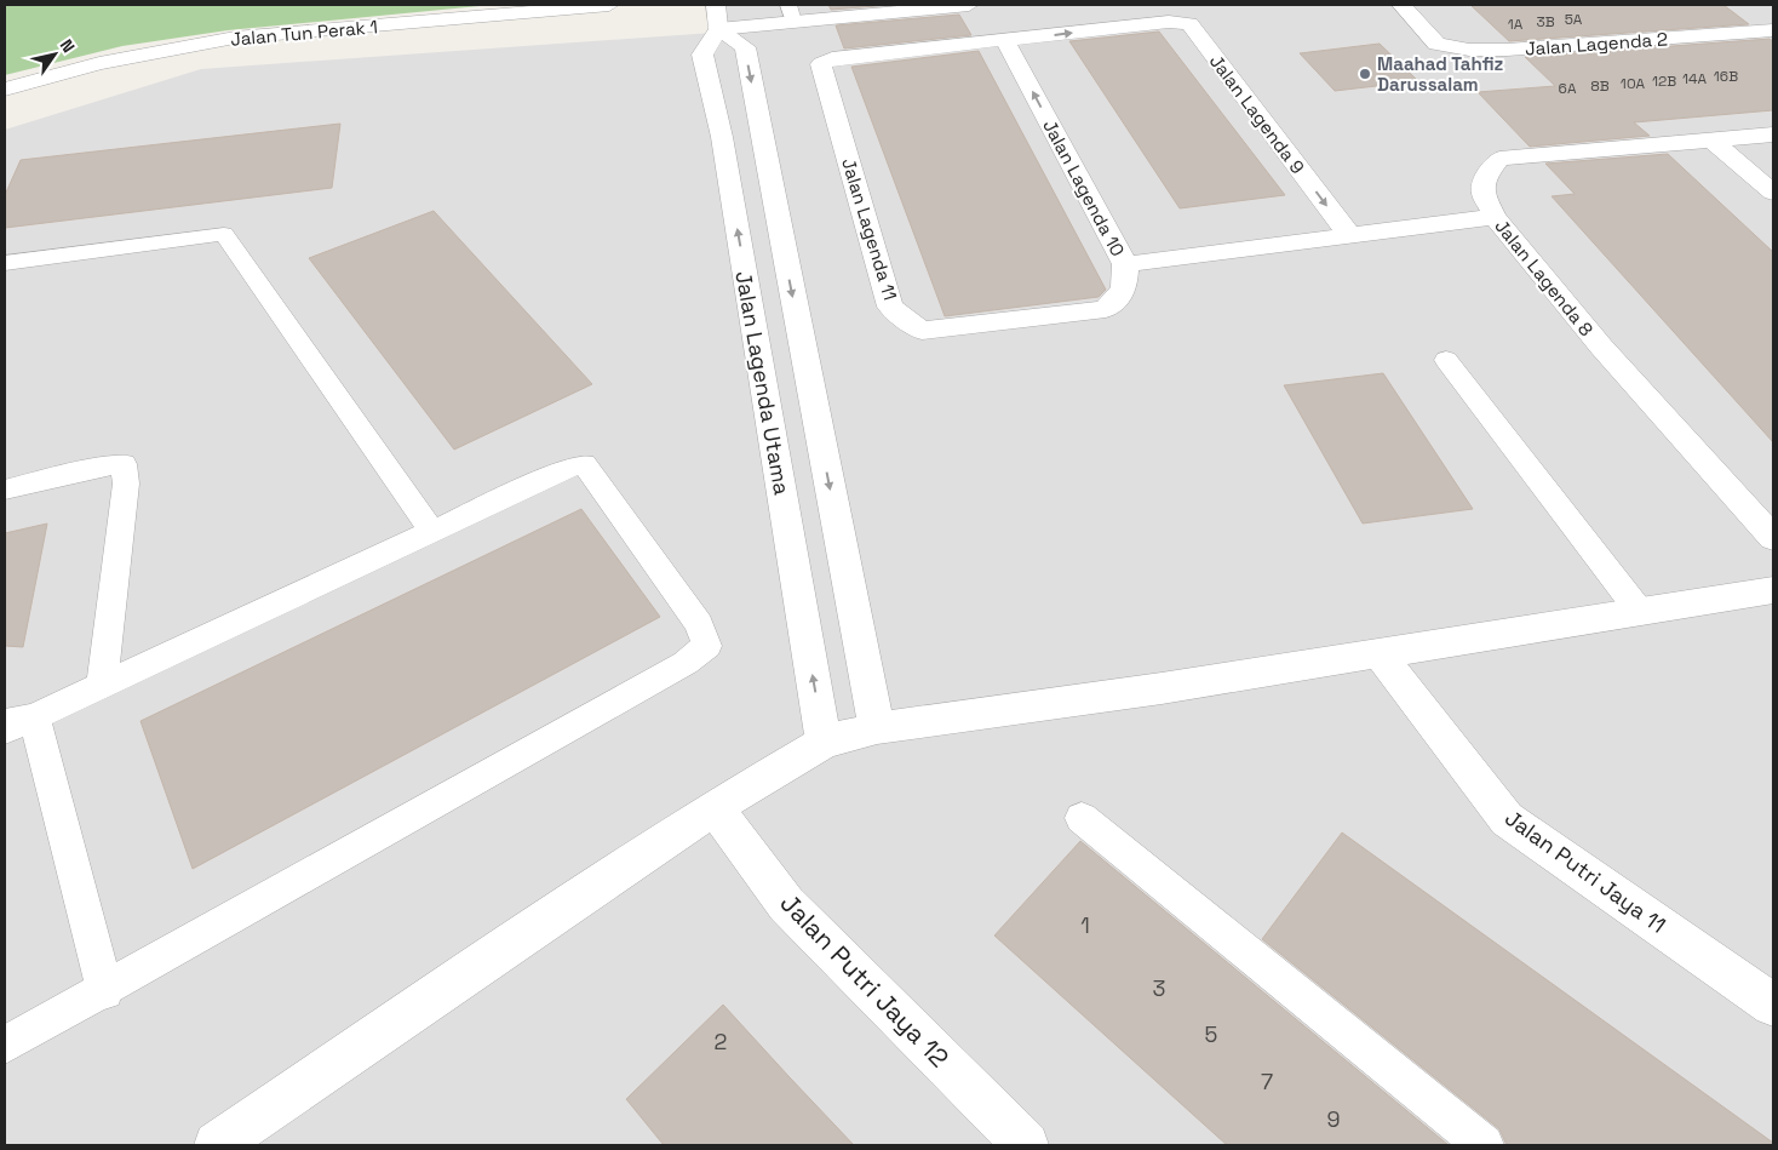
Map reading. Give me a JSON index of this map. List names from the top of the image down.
{
  "streets": {
    "street": [
      "Jalan Tun Perak 1",
      "Jalan Lagenda 2",
      "Jalan Lagenda 9",
      "Jalan Lagenda 10",
      "Jalan Lagenda 11",
      "Jalan Lagenda 8",
      "Jalan Lagenda Utama",
      "Jalan Putri Jaya 11",
      "Jalan Putri Jaya 12"
    ]
  },
  "crossings": [
    ["Jalan Lagenda 9", "Jalan Lagenda 10"],
    ["Jalan Lagenda 9", "Jalan Lagenda 11"],
    ["Jalan Lagenda 10", "Jalan Lagenda 11"]
  ],
  "one_way": ["Jalan Lagenda 9", "Jalan Lagenda 10"],
  "places": ["Maahad Tahfiz Darussalam"],
  "house_numbers": [
    "5A",
    "3B",
    "1A",
    "16B",
    "14A",
    "12B",
    "10A",
    "8B",
    "6A",
    "1",
    "3",
    "5",
    "2",
    "7",
    "9"
  ],
  "north": "top right"
}
